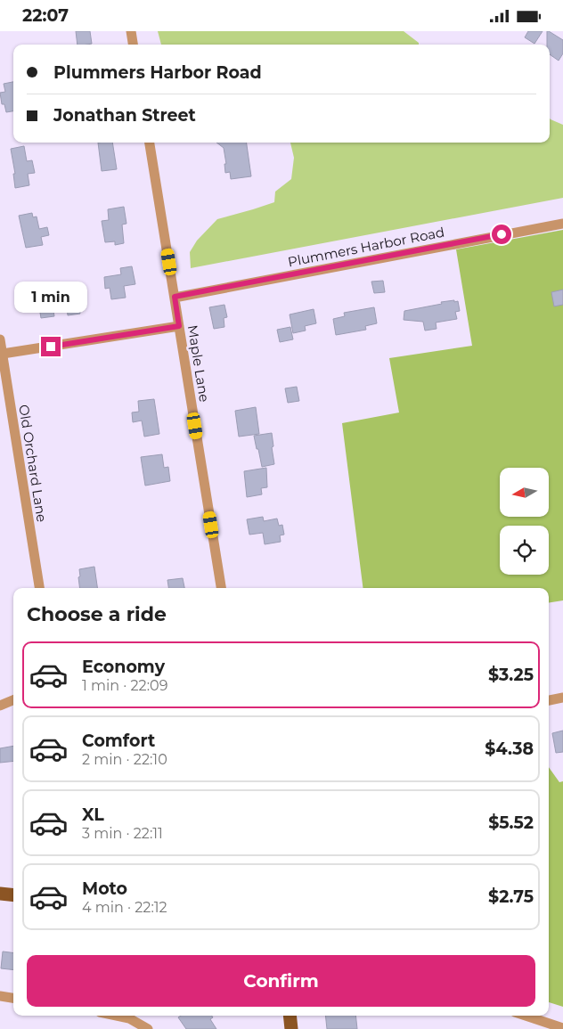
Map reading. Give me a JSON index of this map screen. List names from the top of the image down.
{
  "streets": {
    "street": ["Plummers Harbor Road", "Maple Lane", "Old Orchard Lane"]
  },
  "crossings": [
    ["Plummers Harbor Road", "Maple Lane"]
  ],
  "north": "left",
  "page": {
    "status": "22:07",
    "banner": ["Plummers Harbor Road", "Jonathan Street"],
    "bubble": "1 min",
    "heading": "Choose a ride",
    "list": [
      {
        "name": "Economy",
        "note": "1 min · 22:09",
        "value": "$3.25"
      },
      {
        "name": "Comfort",
        "note": "2 min · 22:10",
        "value": "$4.38"
      },
      {
        "name": "XL",
        "note": "3 min · 22:11",
        "value": "$5.52"
      },
      {
        "name": "Moto",
        "note": "4 min · 22:12",
        "value": "$2.75"
      }
    ],
    "buttons": "Confirm"
  }
}
